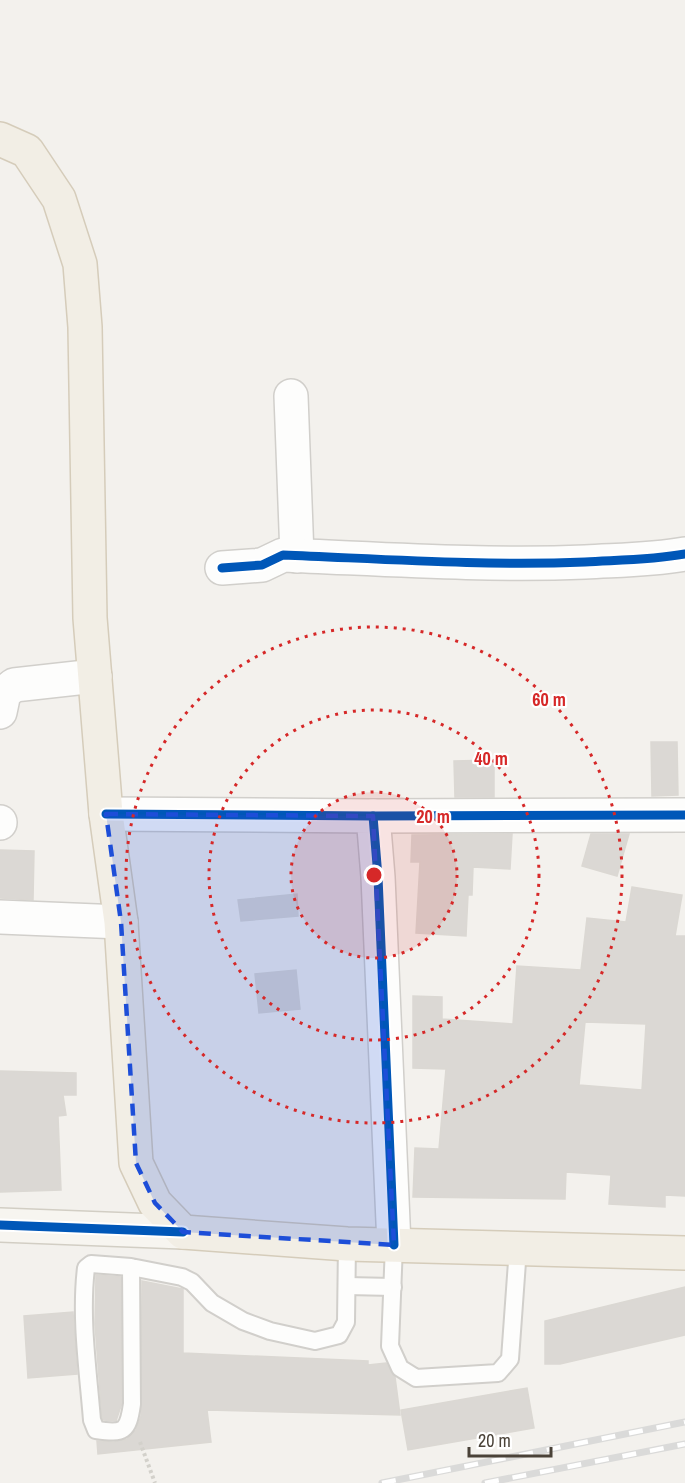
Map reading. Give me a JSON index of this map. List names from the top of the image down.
{
  "scale_bar": "20 m",
  "rings": ["60 m", "40 m", "20 m"]
}
